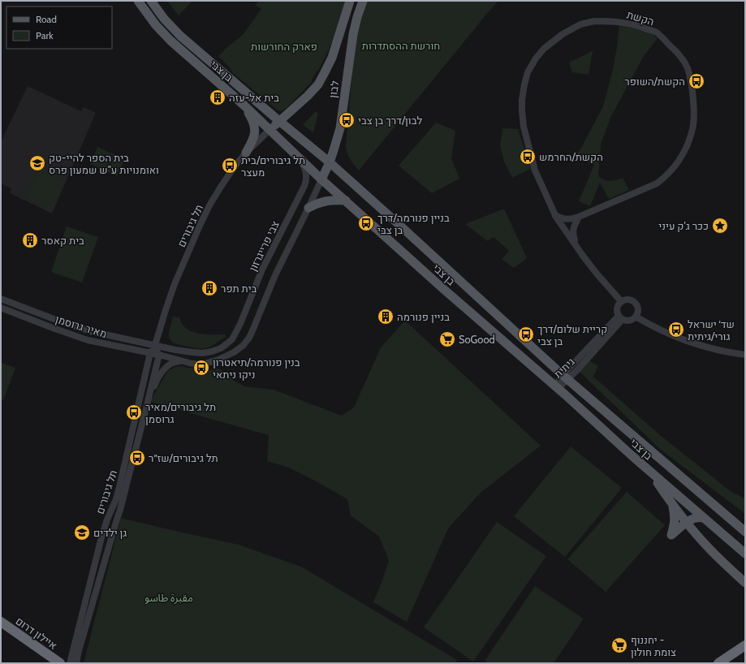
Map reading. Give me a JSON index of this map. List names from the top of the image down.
{
  "streets": {
    "highway": ["איילון דרום"],
    "main road": ["בן צבי", "לבון"],
    "street": [
      "הקשת",
      "תל גיבורים",
      "צבי פרייגרזון",
      "מאיר גרוסמן",
      "גיתית"
    ]
  },
  "crossings": [
    ["הקשת", "גיתית"],
    ["בן צבי", "לבון"],
    ["בן צבי", "תל גיבורים"],
    ["בן צבי", "צבי פרייגרזון"],
    ["בן צבי", "גיתית"],
    ["לבון", "תל גיבורים"],
    ["תל גיבורים", "צבי פרייגרזון"],
    ["תל גיבורים", "מאיר גרוסמן"],
    ["צבי פרייגרזון", "מאיר גרוסמן"]
  ],
  "parks": ["חורשת ההסתדרות", "פארק החורשות", "مقبرة طاسو"],
  "places": {
    "bus stop": [
      "הקשת/השופר",
      "לבון/דרך בן צבי",
      "הקשת/החרמש",
      "תל גיבורים/בית מעצר",
      "בניין פנורמה/דרך בן צבי",
      "שד׳ ישראל גורי/גיתית",
      "קריית שלום/דרך בן צבי",
      "בנין פנורמה/תיאטרון ניקו ניתאי",
      "תל גיבורים/מאיר גרוסמן",
      "תל גיבורים/שז״ר"
    ],
    "building": [
      "בית אל-עזה",
      "בית קאסר",
      "בית תפר",
      "בניין פנורמה"
    ],
    "school or university": ["בית הספר להיי-טק ואומנויות ע\"ש שמעון פרס", "גן ילדים"],
    "place": ["ככר ג'ק עיני"],
    "supermarket": ["SoGood", "יחננוף - צומת חולון"]
  },
  "legend": ["Road", "Park"]
}
